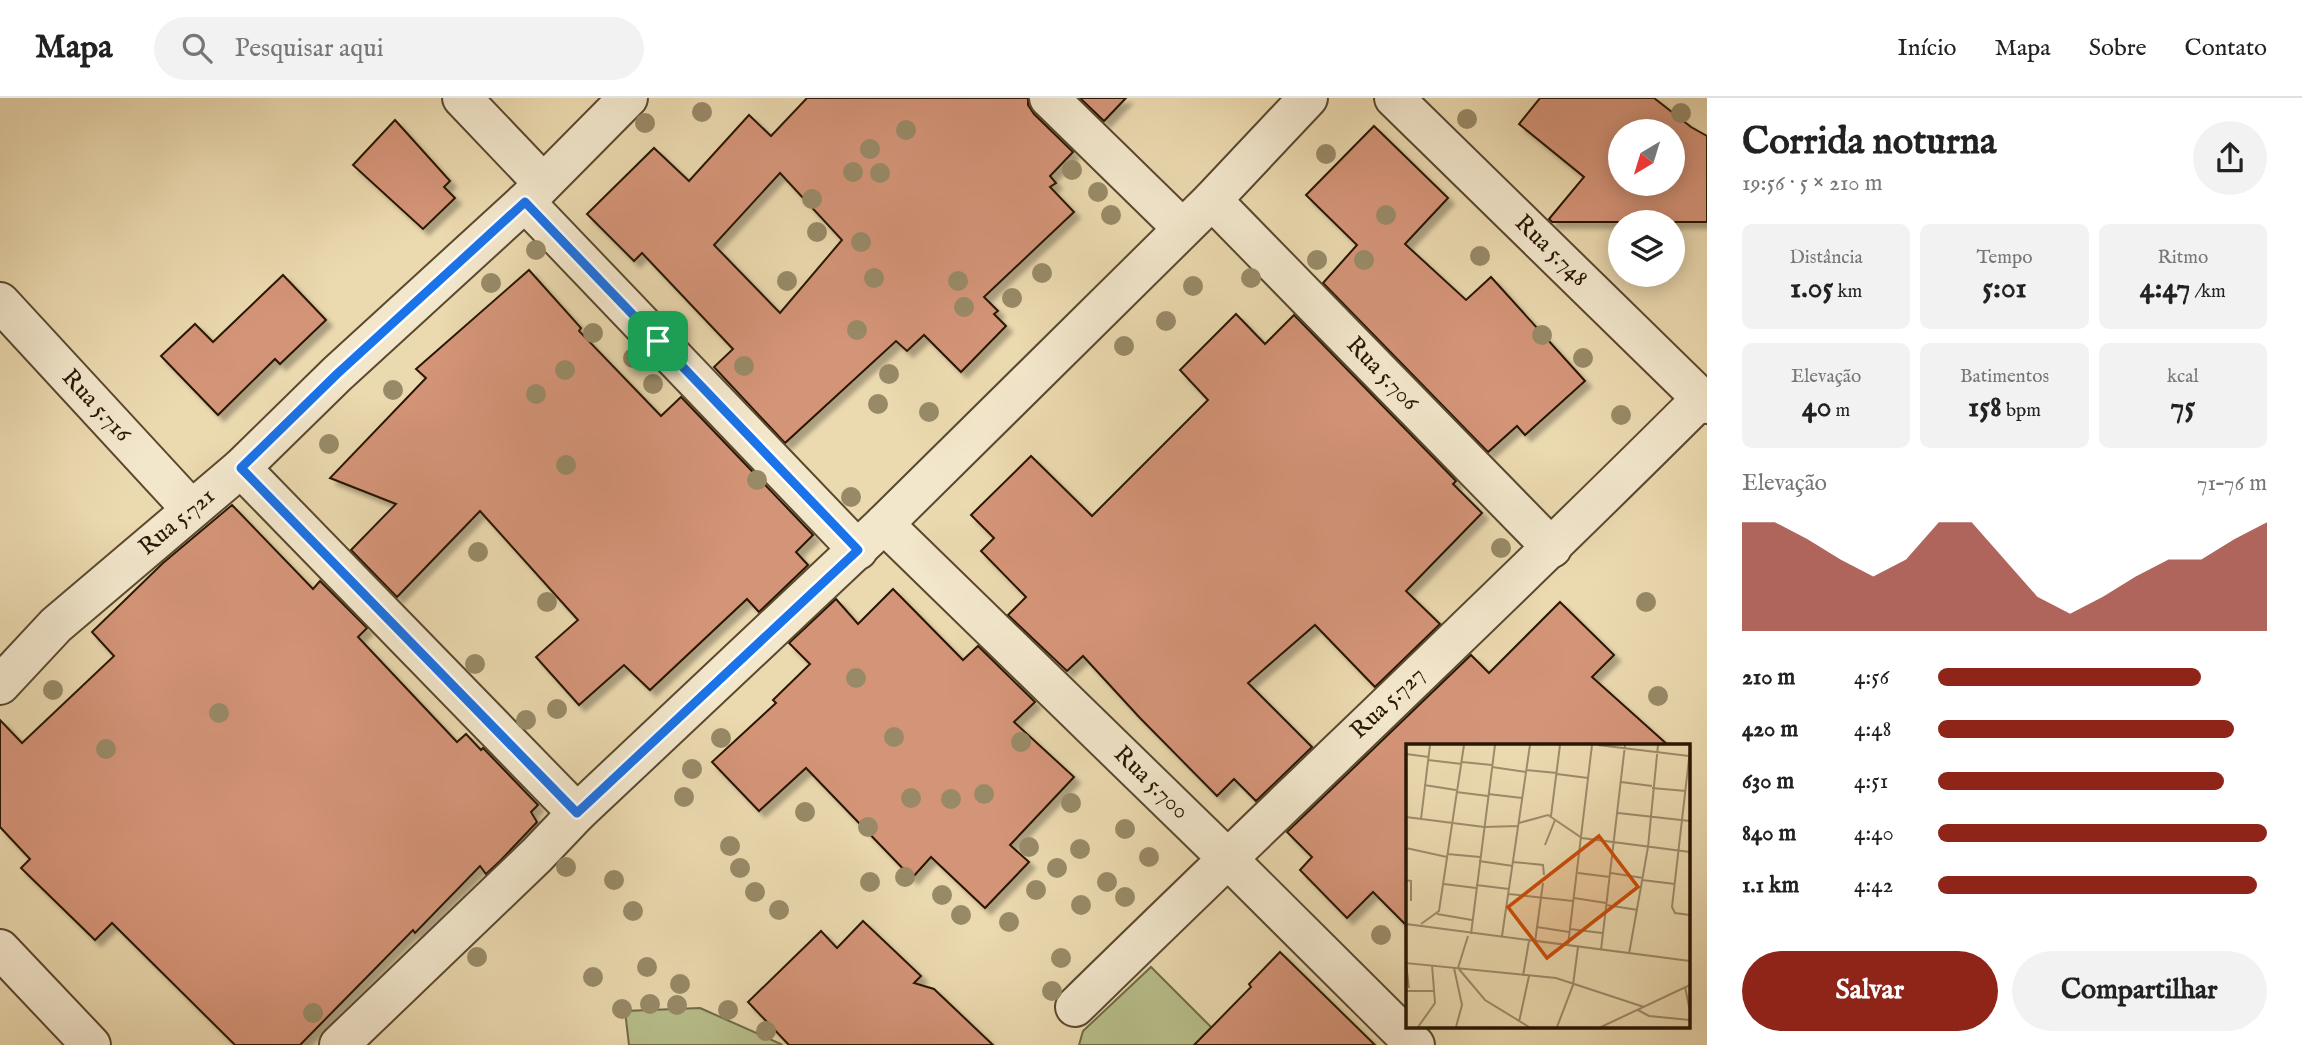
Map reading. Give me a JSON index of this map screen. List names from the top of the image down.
{
  "streets": {
    "street": [
      "Rua 5.748",
      "Rua 5.706",
      "Rua 5.716",
      "Rua 5.721",
      "Rua 5.727",
      "Rua 5.700"
    ]
  },
  "crossings": [
    ["Rua 5.748", "Rua 5.727"],
    ["Rua 5.706", "Rua 5.727"],
    ["Rua 5.716", "Rua 5.721"],
    ["Rua 5.727", "Rua 5.700"]
  ],
  "north": "bottom left",
  "page": {
    "header": "Mapa",
    "search": "Pesquisar aqui",
    "nav": [
      "Início",
      "Mapa",
      "Sobre",
      "Contato"
    ],
    "heading": ["Corrida noturna", "19:56 · 5 × 210 m"],
    "stats": [
      ["Distância", "1.05 km"],
      ["Tempo", "5:01"],
      ["Ritmo", "4:47 /km"],
      ["Elevação", "40 m"],
      ["Batimentos", "158 bpm"],
      ["kcal", "75"]
    ],
    "chart": ["Elevação", "71–76 m"],
    "list": [
      {
        "name": "210 m",
        "note": "4:56"
      },
      {
        "name": "420 m",
        "note": "4:48"
      },
      {
        "name": "630 m",
        "note": "4:51"
      },
      {
        "name": "840 m",
        "note": "4:40"
      },
      {
        "name": "1.1 km",
        "note": "4:42"
      }
    ],
    "buttons": ["Salvar", "Compartilhar"]
  }
}
